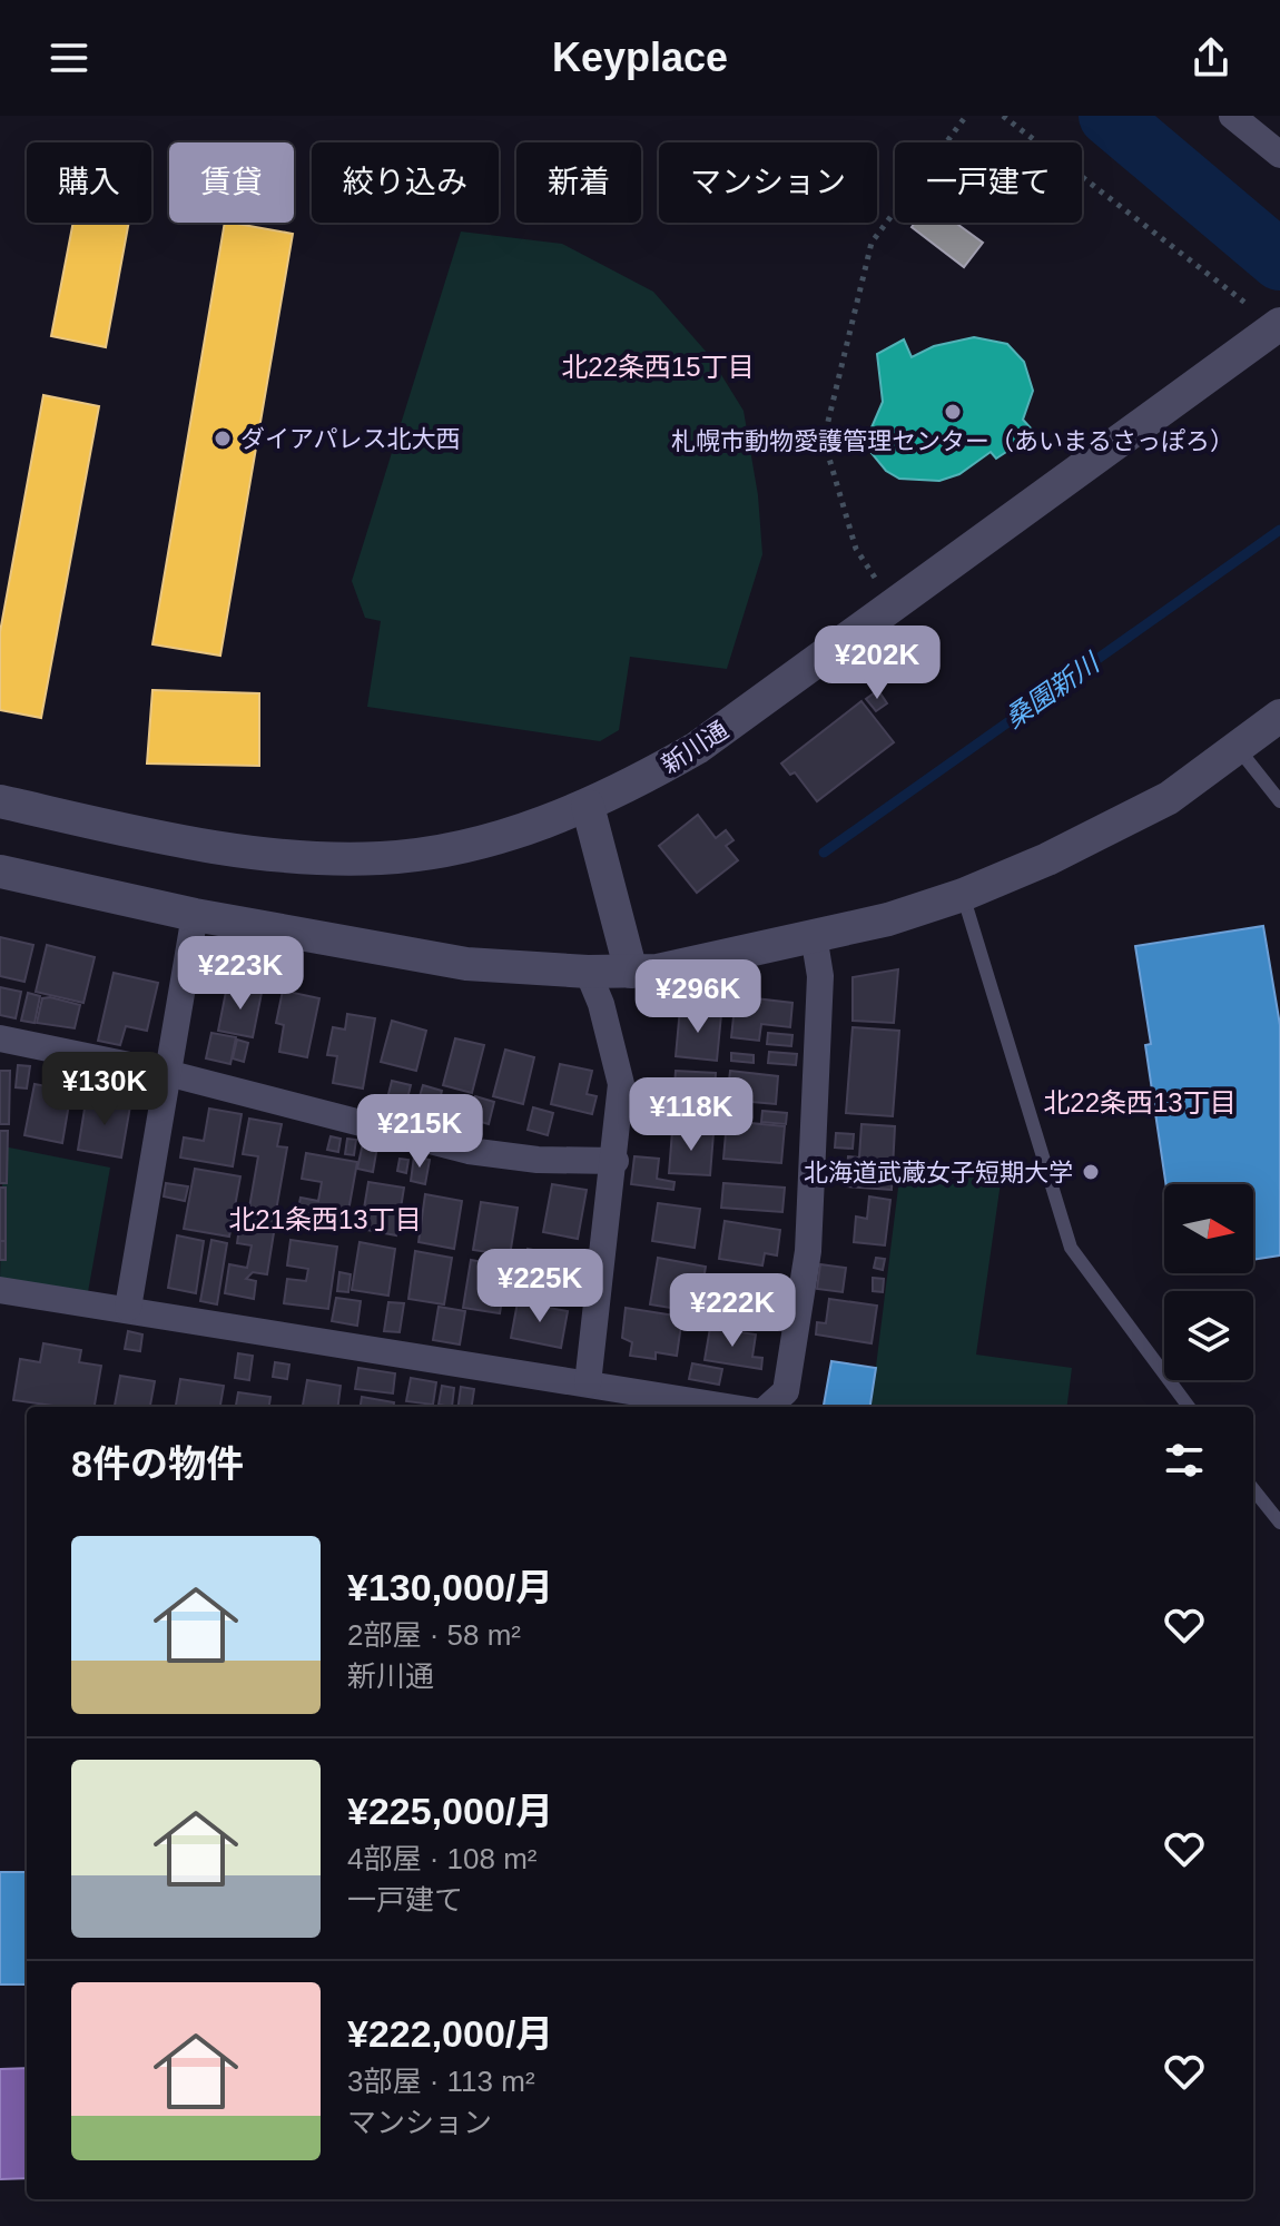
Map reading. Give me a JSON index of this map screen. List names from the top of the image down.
{
  "streets": {
    "street": ["新川通"]
  },
  "districts": ["北22条西15丁目", "北22条西13丁目", "北21条西13丁目"],
  "water": ["桑園新川"],
  "places": ["札幌市動物愛護管理センター（あいまるさっぽろ）", "ダイアパレス北大西", "北海道武蔵女子短期大学"],
  "north": "right",
  "page": {
    "header": "Keyplace",
    "chip": [
      "購入",
      "賃貸",
      "絞り込み",
      "新着",
      "マンション",
      "一戸建て"
    ],
    "price": [
      "¥202K",
      "¥223K",
      "¥296K",
      "¥130K",
      "¥118K",
      "¥215K",
      "¥225K",
      "¥222K"
    ],
    "heading": "8件の物件",
    "list": [
      {
        "name": "¥130,000/月",
        "note": "2部屋 · 58 m² · 新川通"
      },
      {
        "name": "¥225,000/月",
        "note": "4部屋 · 108 m² · 一戸建て"
      },
      {
        "name": "¥222,000/月",
        "note": "3部屋 · 113 m² · マンション"
      }
    ]
  }
}
